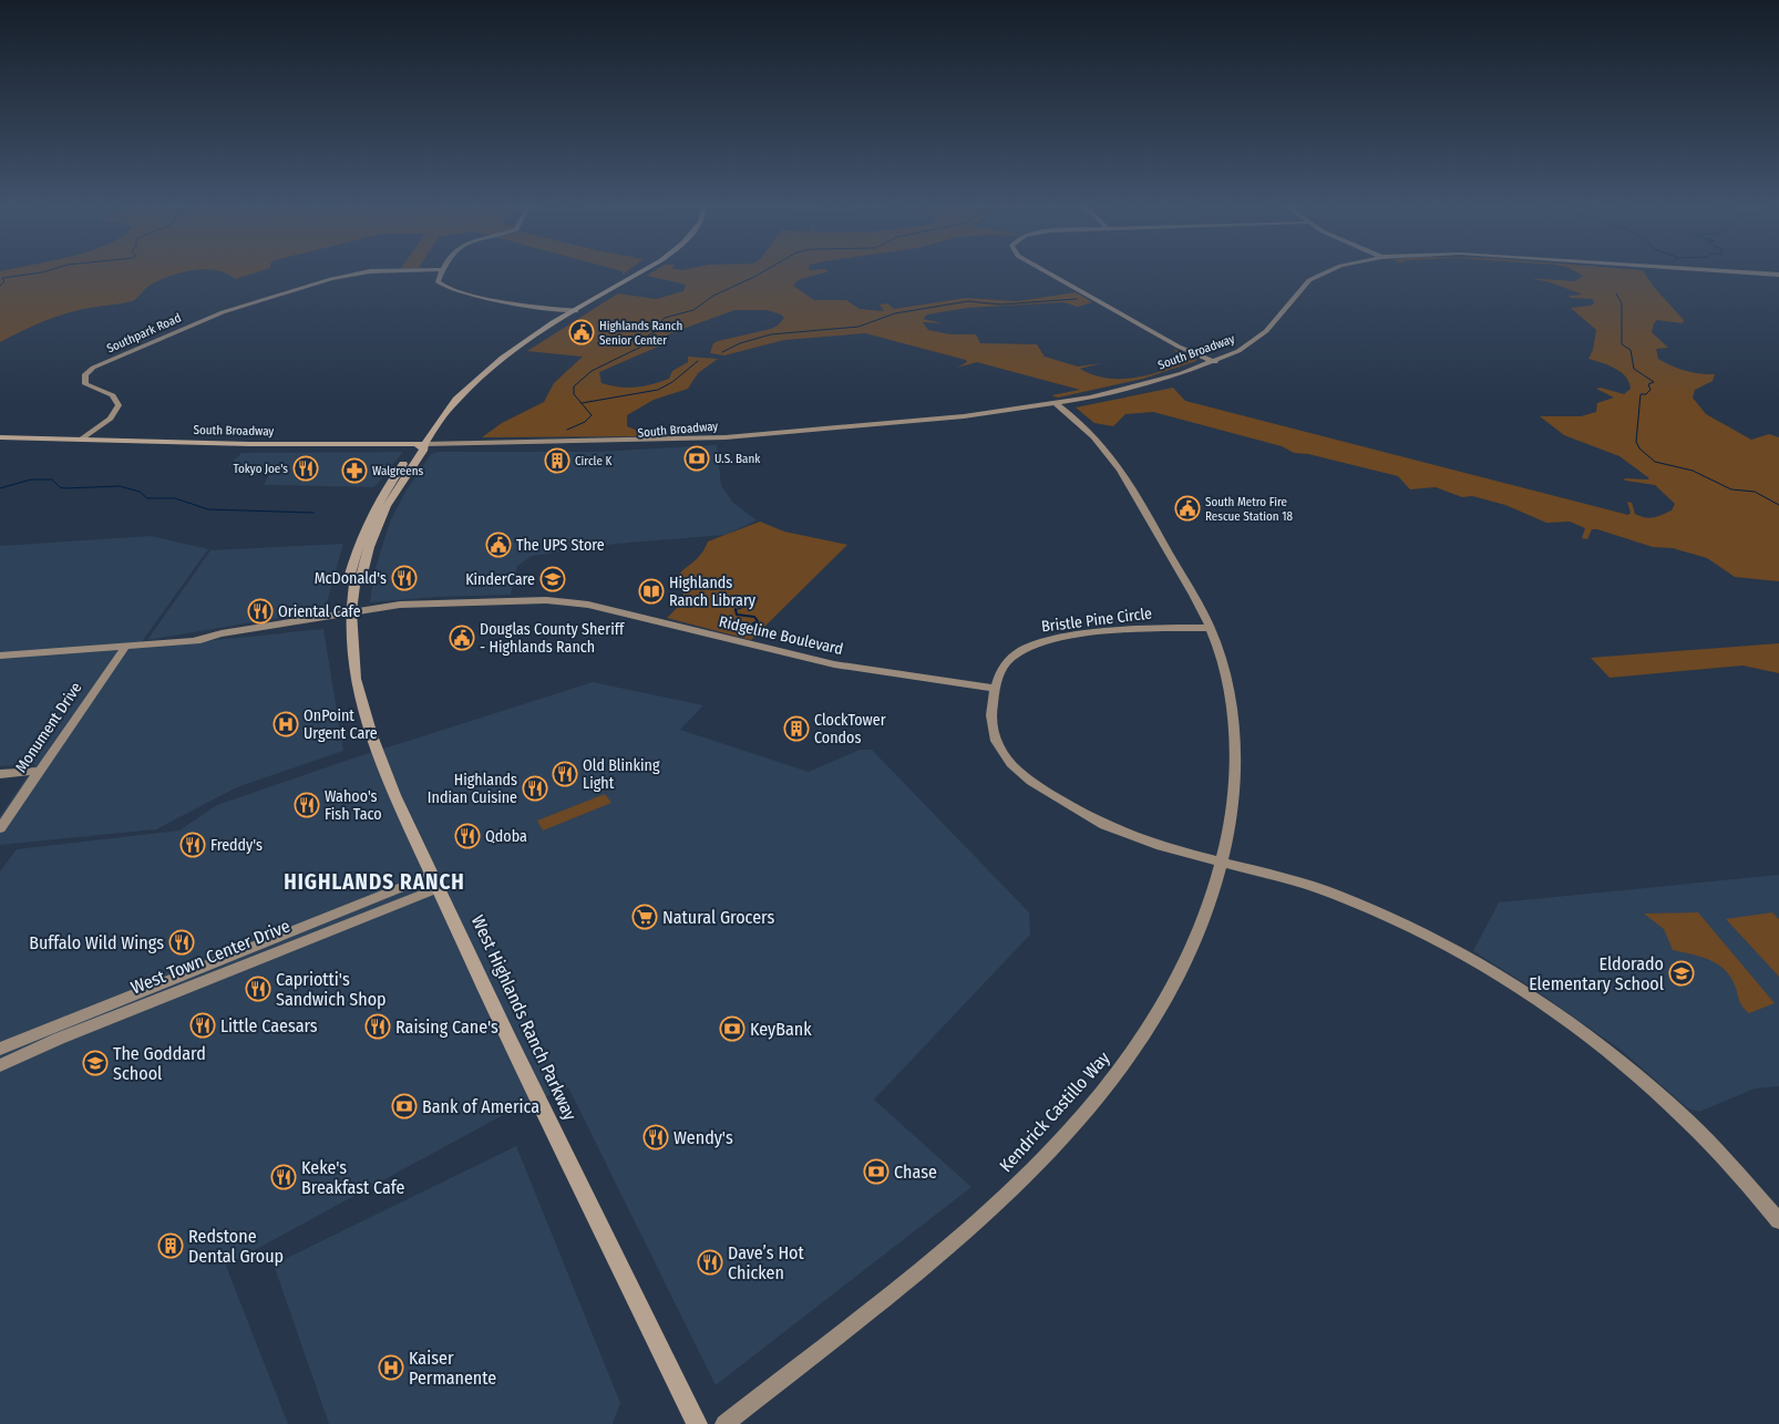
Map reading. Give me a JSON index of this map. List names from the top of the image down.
{
  "streets": {
    "main road": ["South Broadway", "West Highlands Ranch Parkway"],
    "street": [
      "Southpark Road",
      "Bristle Pine Circle",
      "Ridgeline Boulevard",
      "Monument Drive",
      "West Town Center Drive",
      "Kendrick Castillo Way"
    ]
  },
  "crossings": [
    ["Southpark Road", "South Broadway"],
    ["South Broadway", "West Highlands Ranch Parkway"],
    ["South Broadway", "Kendrick Castillo Way"],
    ["Bristle Pine Circle", "Ridgeline Boulevard"],
    ["Bristle Pine Circle", "Kendrick Castillo Way"],
    ["Ridgeline Boulevard", "Monument Drive"],
    ["Ridgeline Boulevard", "West Highlands Ranch Parkway"],
    ["West Town Center Drive", "West Highlands Ranch Parkway"]
  ],
  "districts": ["HIGHLANDS RANCH"],
  "places": {
    "public building": [
      "Highlands Ranch Senior Center",
      "South Metro Fire Rescue Station 18",
      "The UPS Store",
      "Douglas County Sheriff - Highlands Ranch"
    ],
    "bank": [
      "U.S. Bank",
      "KeyBank",
      "Bank of America",
      "Chase"
    ],
    "building": ["Circle K", "ClockTower Condos", "Redstone Dental Group"],
    "restaurant": [
      "Tokyo Joe's",
      "McDonald's",
      "Oriental Cafe",
      "Old Blinking Light",
      "Highlands Indian Cuisine",
      "Wahoo's Fish Taco",
      "Qdoba",
      "Freddy's",
      "Buffalo Wild Wings",
      "Capriotti's Sandwich Shop",
      "Little Caesars",
      "Raising Cane's",
      "Wendy's",
      "Keke's Breakfast Cafe",
      "Dave’s Hot Chicken"
    ],
    "pharmacy": ["Walgreens"],
    "school or university": ["KinderCare", "Eldorado Elementary School", "The Goddard School"],
    "library": ["Highlands Ranch Library"],
    "hospital": ["OnPoint Urgent Care", "Kaiser Permanente"],
    "supermarket": ["Natural Grocers"]
  }
}
